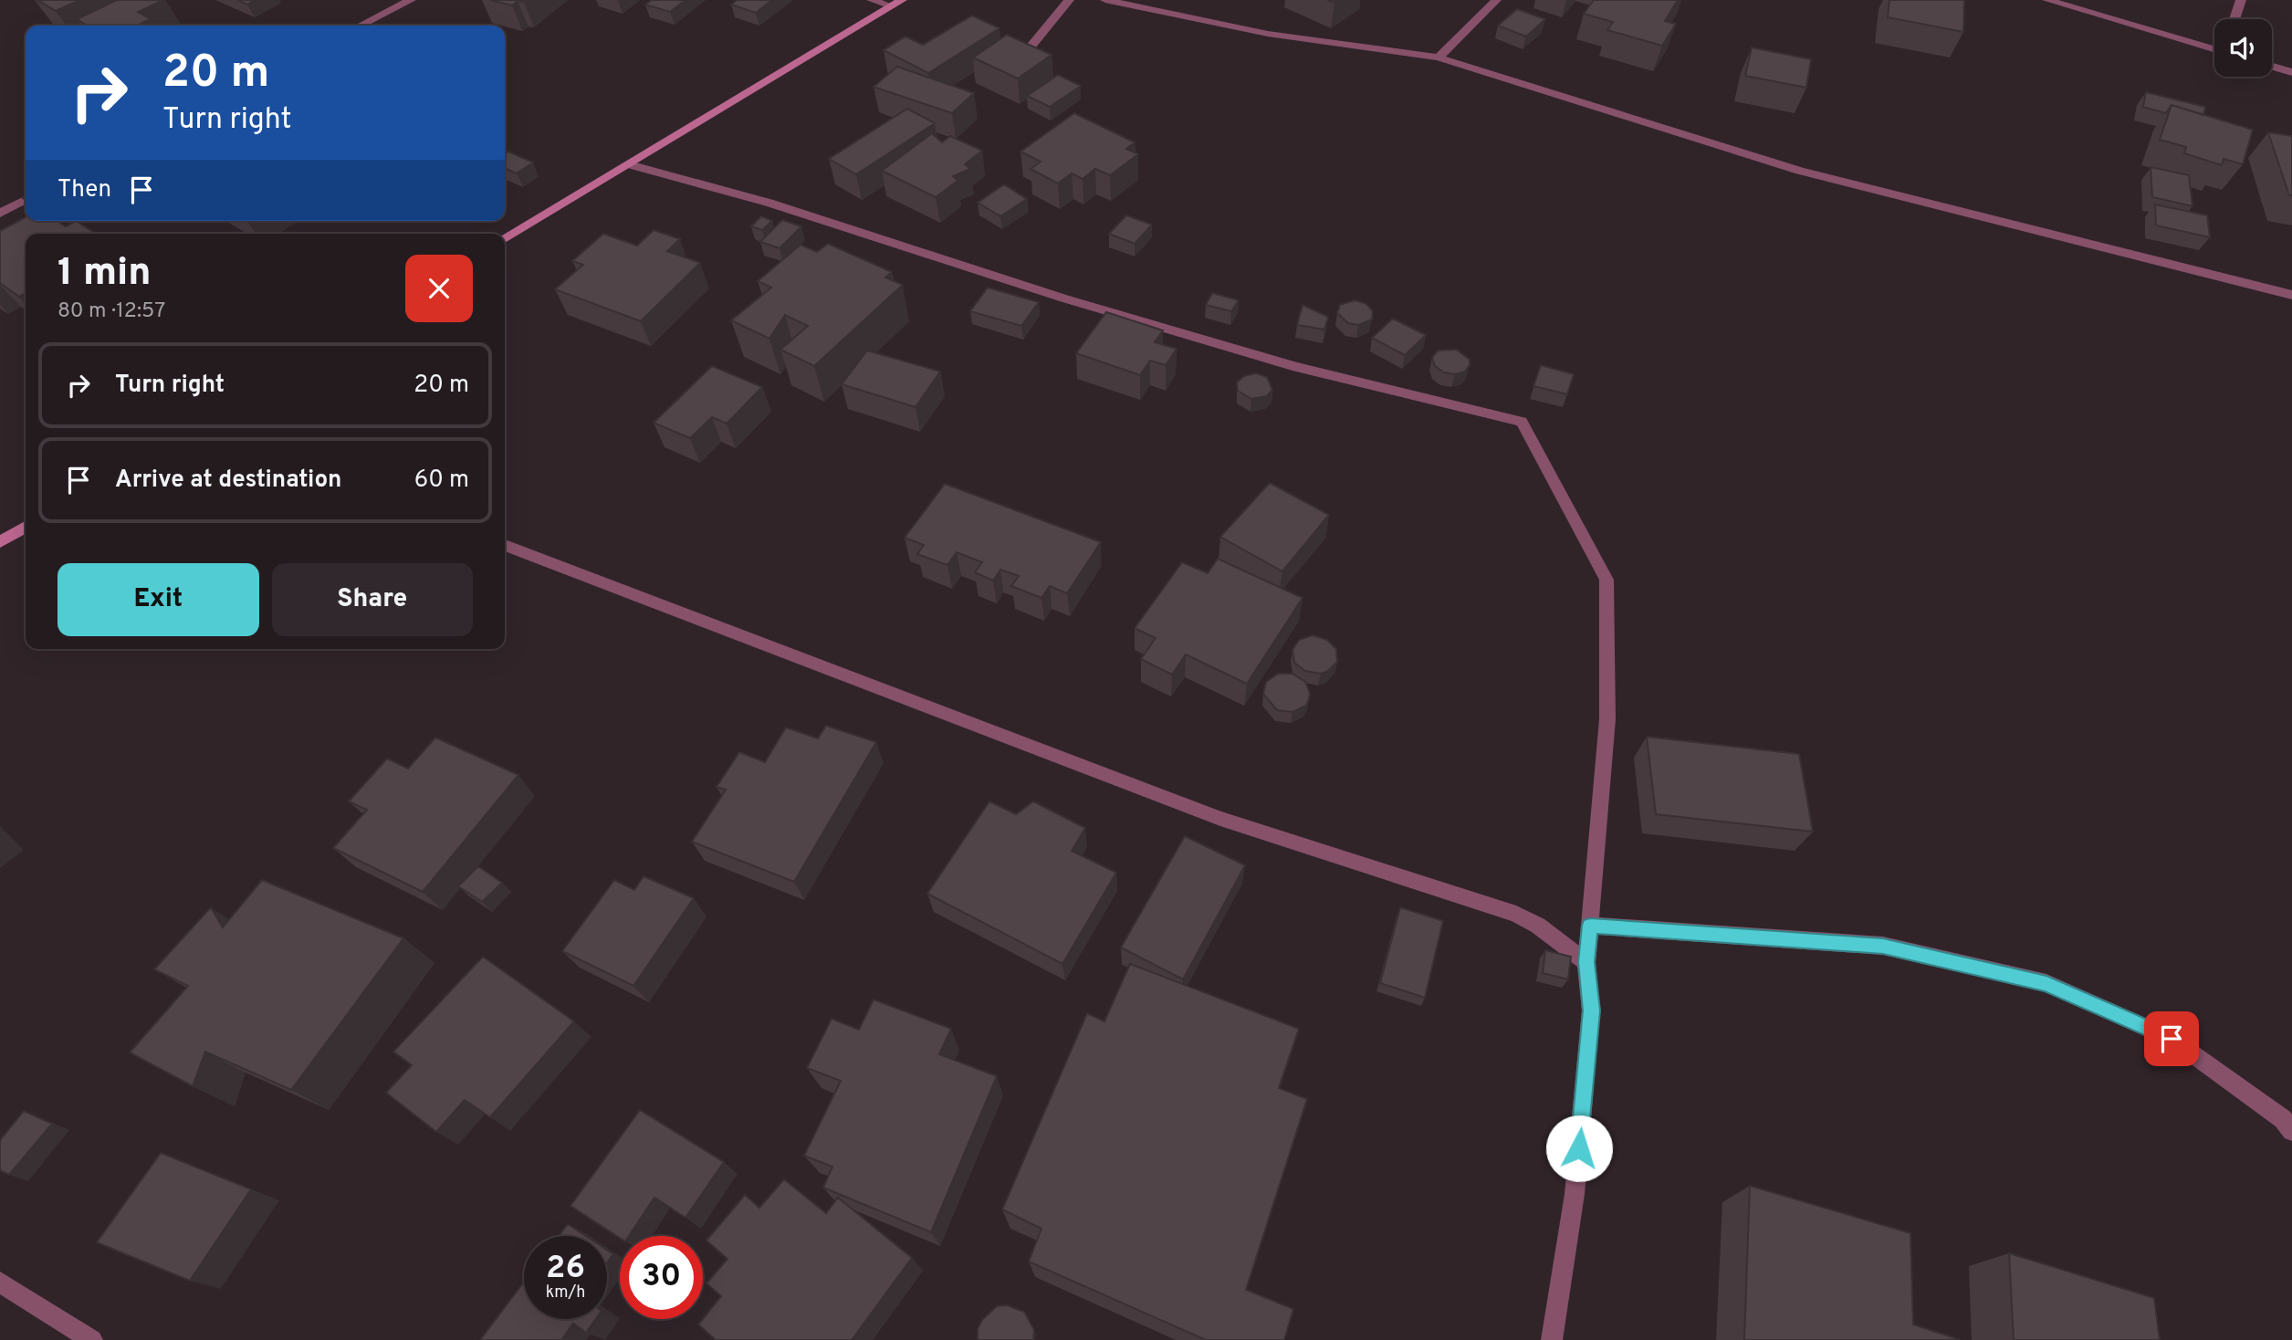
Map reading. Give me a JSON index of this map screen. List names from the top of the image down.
{
  "page": {
    "turn": ["20 m", "Turn right"],
    "then": "Then",
    "heading": ["1 min", "80 m · 12:57"],
    "list": [
      {
        "name": "Turn right",
        "value": "20 m"
      },
      {
        "name": "Arrive at destination",
        "value": "60 m"
      }
    ],
    "buttons": ["Exit", "Share"],
    "speed": "26 km/h",
    "limit": "30"
  }
}
